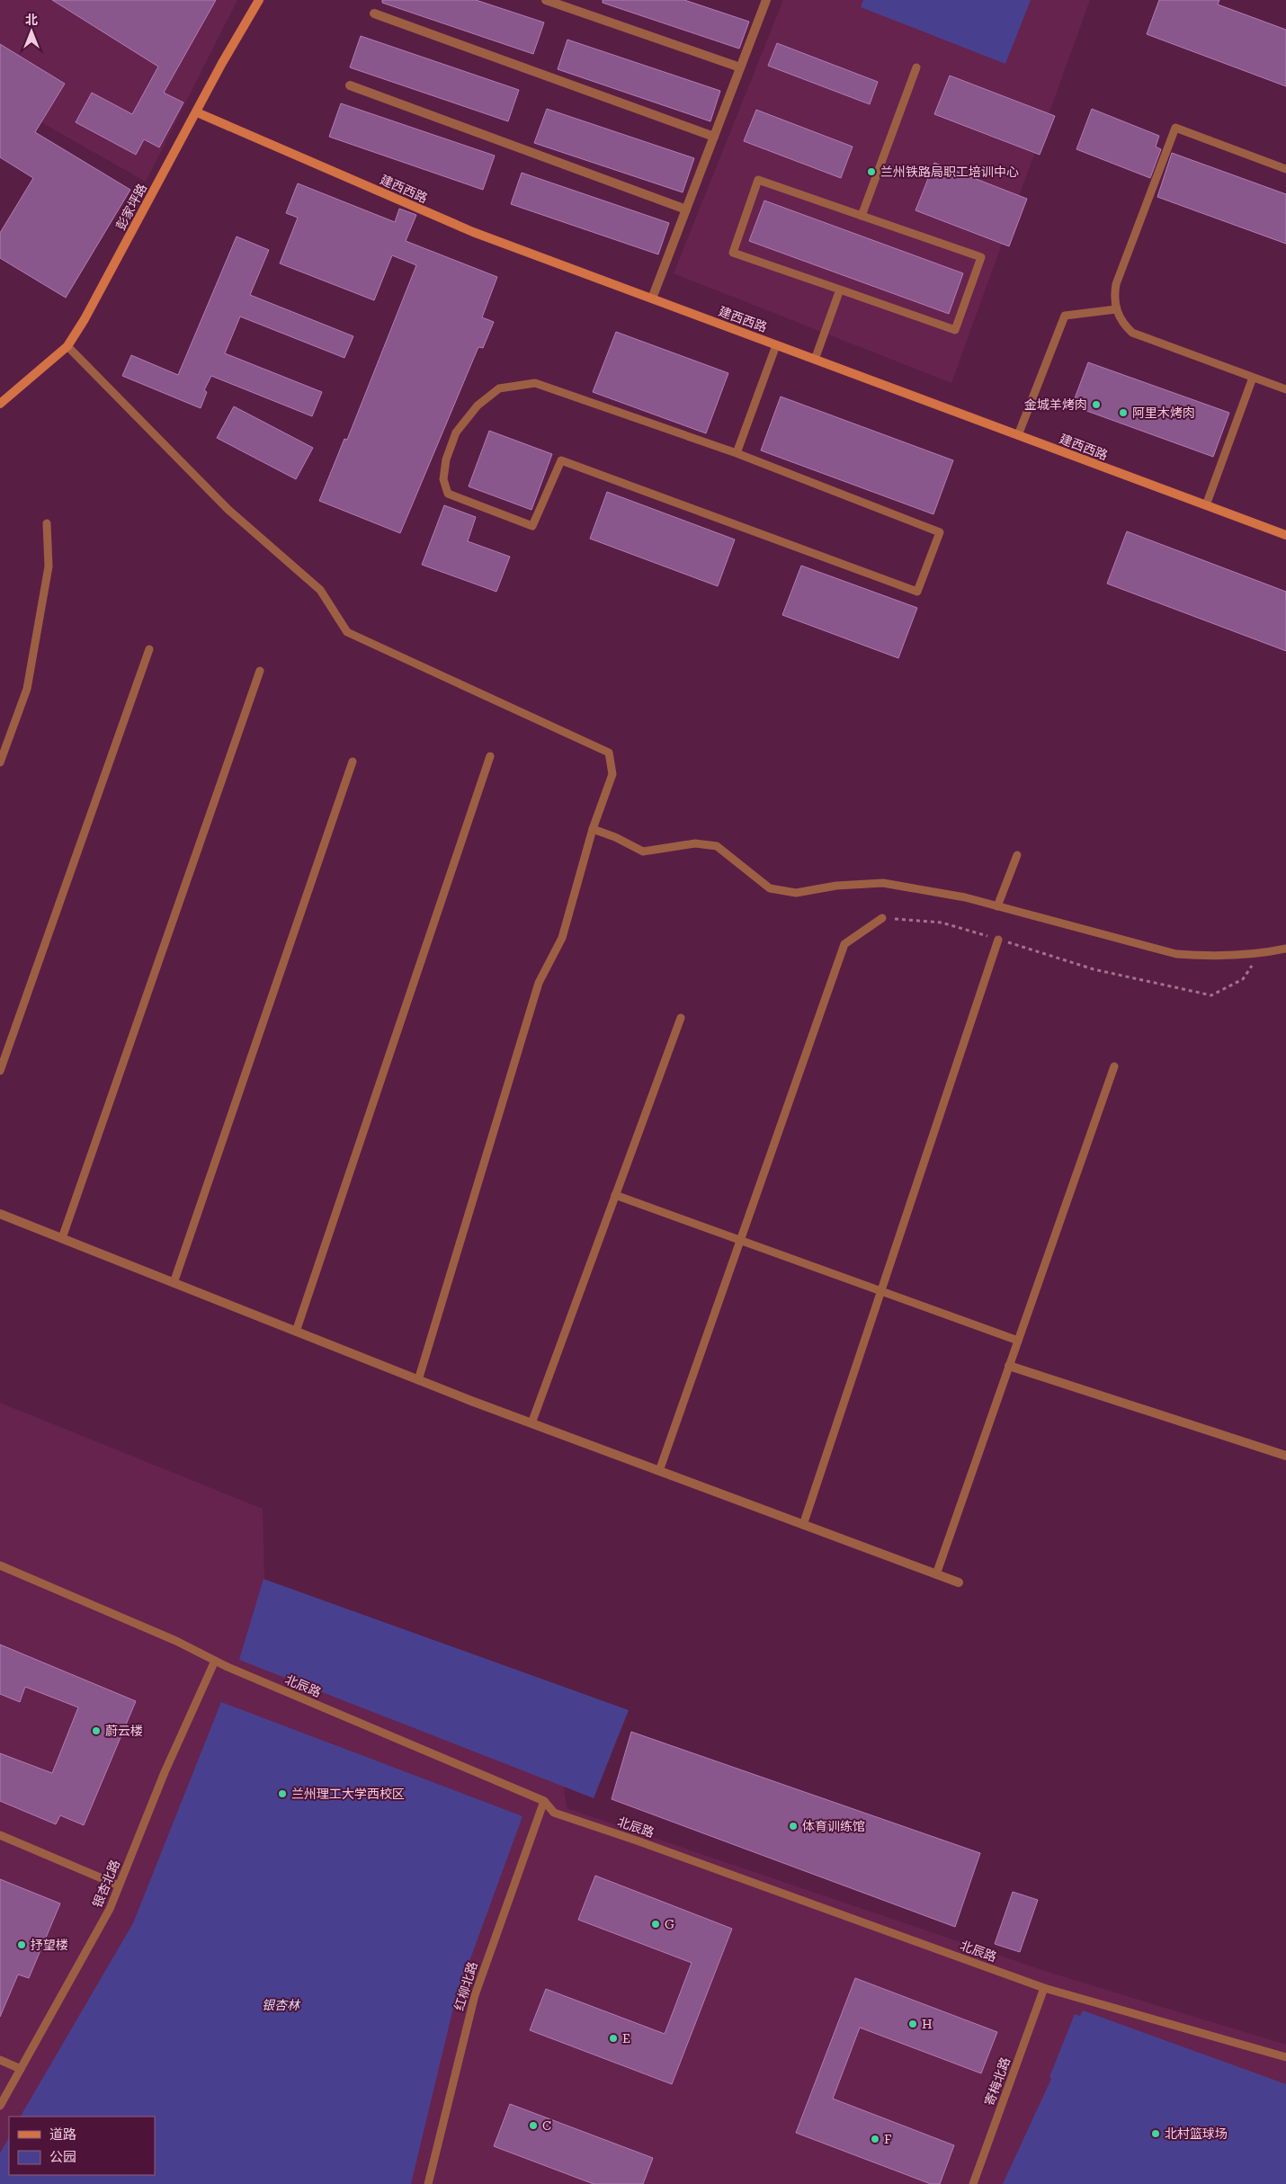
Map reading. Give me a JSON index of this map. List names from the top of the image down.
{
  "streets": {
    "street": ["建西西路", "彭家坪路"],
    "lane": [
      "北辰路",
      "银杏北路",
      "红柳北路",
      "寄梅北路"
    ]
  },
  "crossings": [
    ["建西西路", "彭家坪路"],
    ["北辰路", "银杏北路"],
    ["北辰路", "红柳北路"],
    ["北辰路", "寄梅北路"]
  ],
  "parks": ["银杏林"],
  "places": [
    "兰州铁路局职工培训中心",
    "金城羊烤肉",
    "阿里木烤肉",
    "蔚云楼",
    "兰州理工大学西校区",
    "体育训练馆",
    "G",
    "抒望楼",
    "H",
    "E",
    "C",
    "北村篮球场",
    "F"
  ],
  "legend": ["道路", "公园"],
  "north": "top"
}
